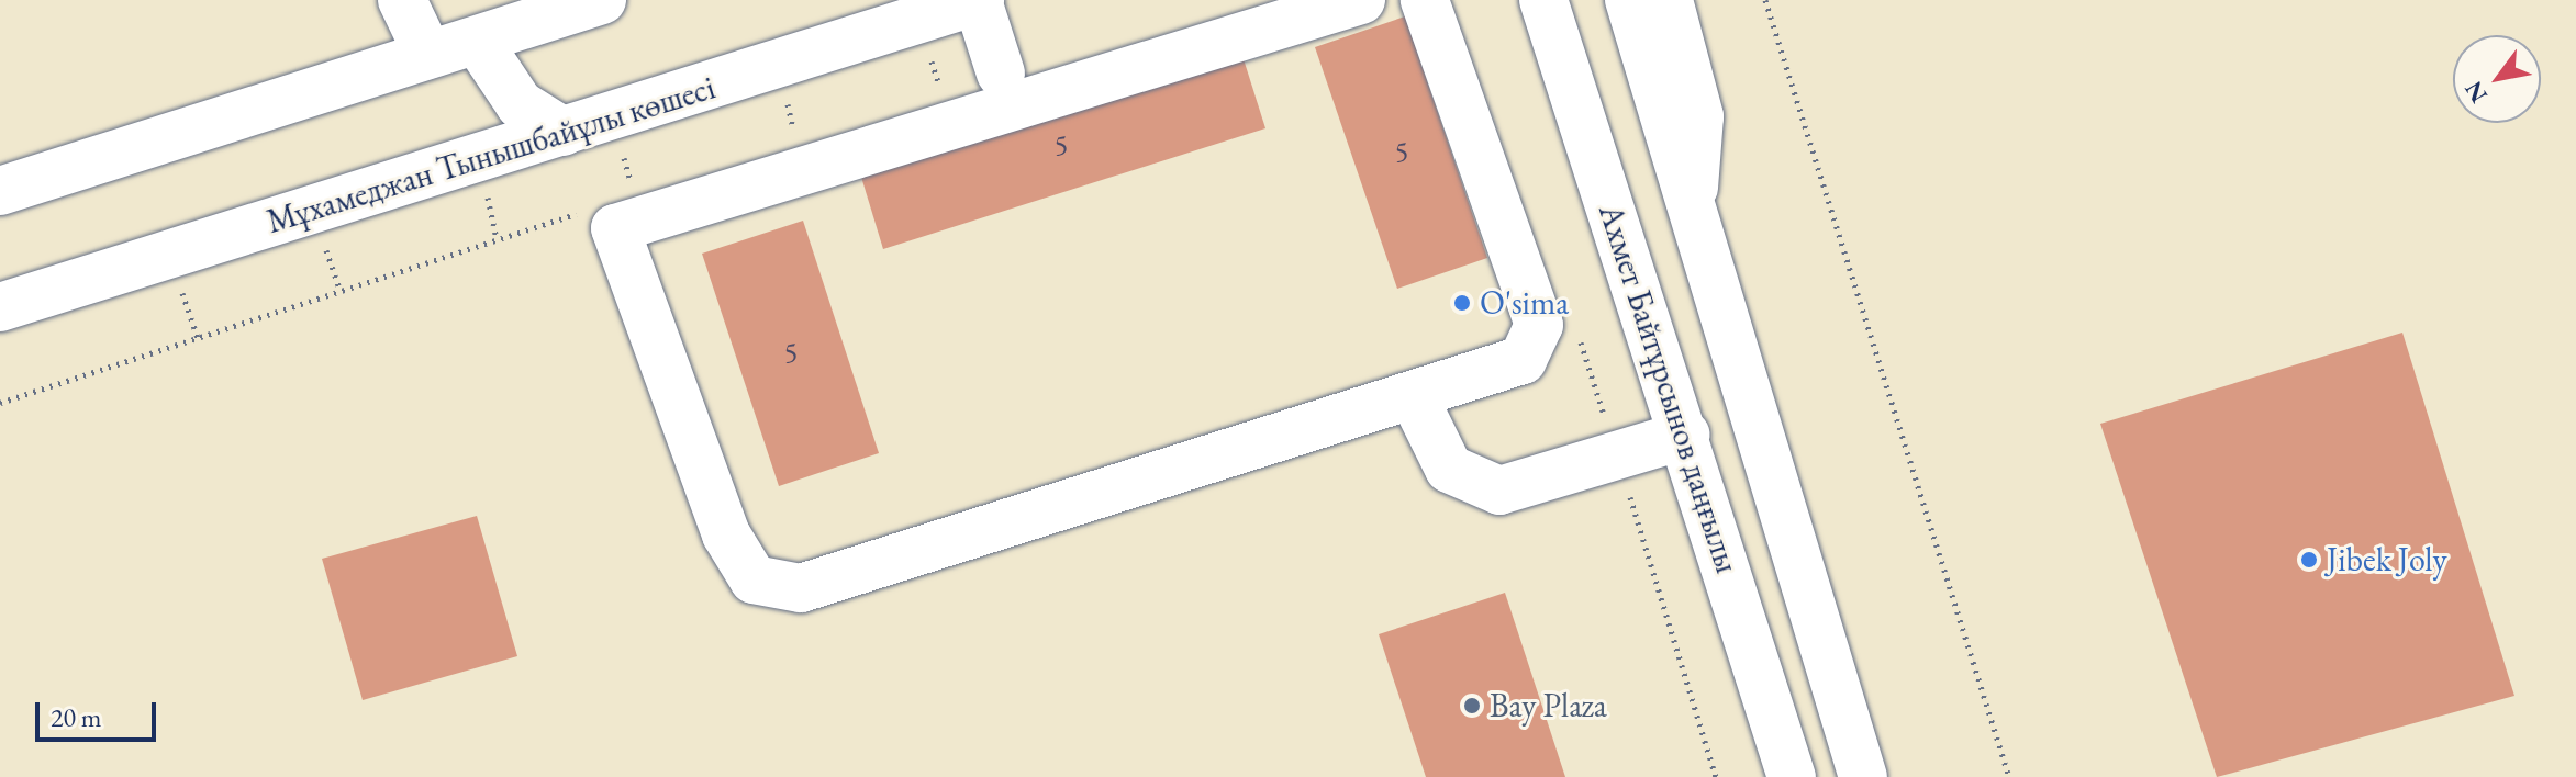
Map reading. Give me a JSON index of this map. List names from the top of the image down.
{
  "streets": {
    "street": ["Мұхамеджан Тынышбайұлы көшесі", "Ахмет Байтұрсынов даңғылы"]
  },
  "places": ["O'sima", "Jibek Joly", "Bay Plaza"],
  "house_numbers": ["5", "5", "5"],
  "scale_bar": "20 m",
  "north": "bottom left"
}
